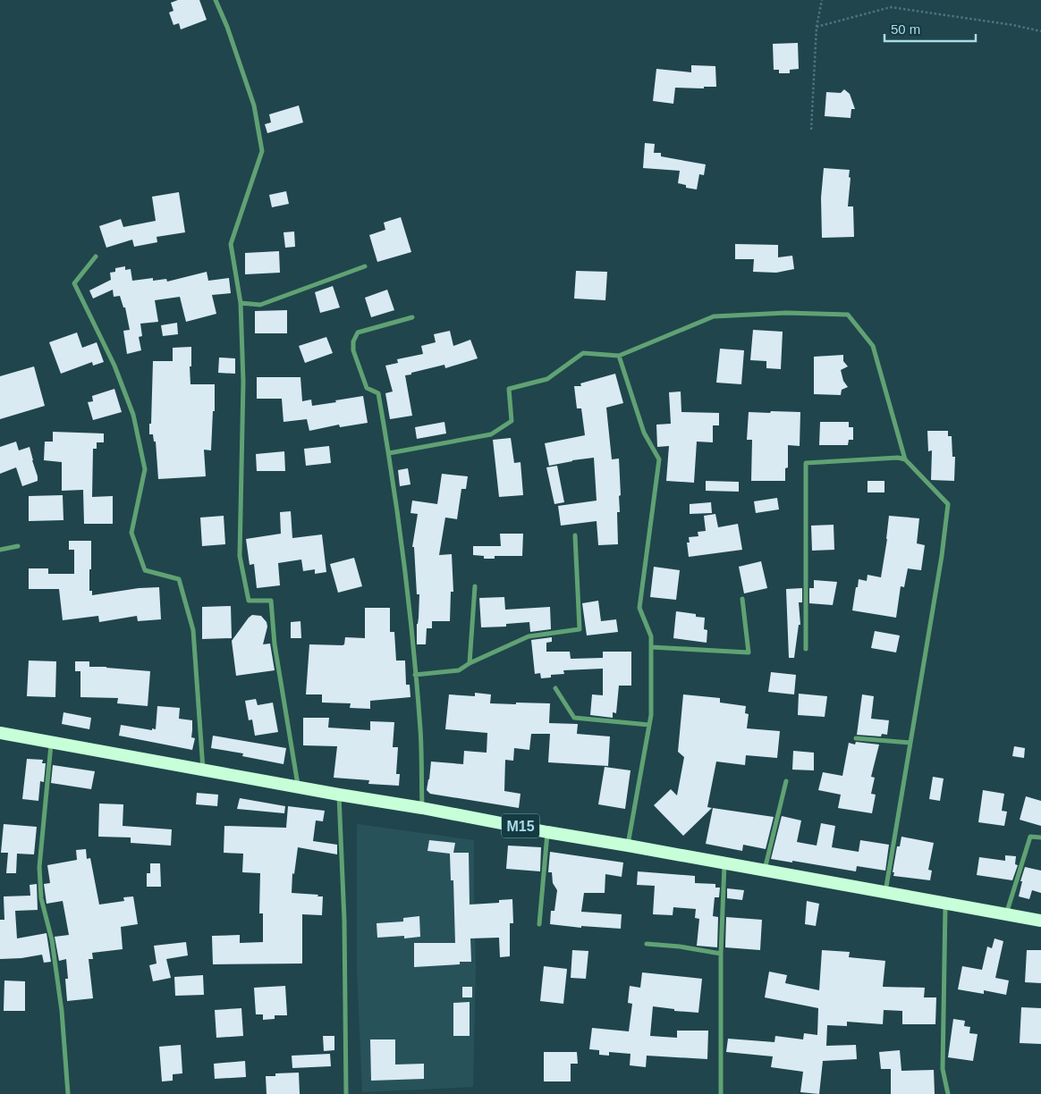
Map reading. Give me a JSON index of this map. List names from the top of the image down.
{
  "streets": {
    "highway": ["M15"]
  },
  "scale_bar": "50 m"
}
